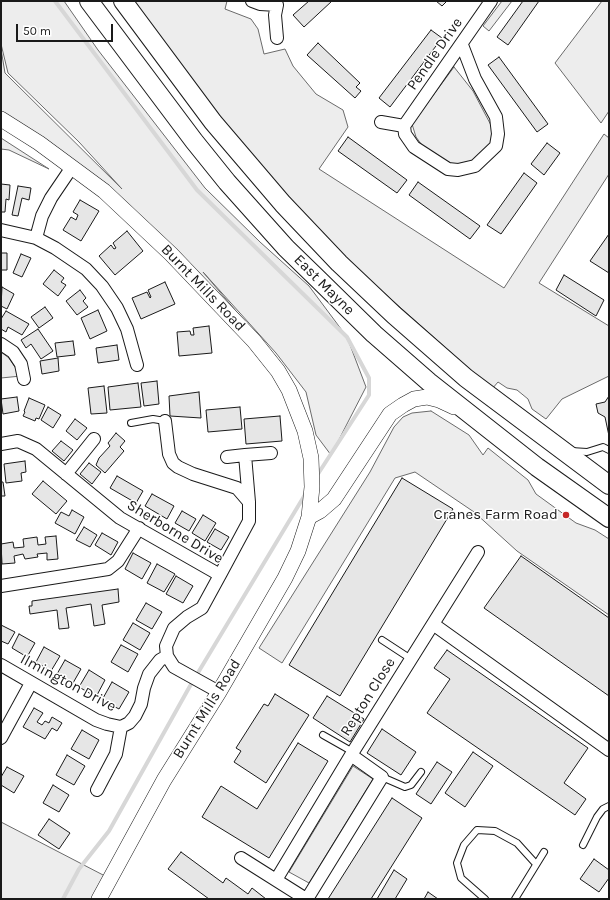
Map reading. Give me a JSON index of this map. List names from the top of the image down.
{
  "streets": {
    "main road": ["East Mayne"],
    "street": [
      "Pendle Drive",
      "Burnt Mills Road",
      "Sherborne Drive",
      "Ilmington Drive",
      "Repton Close"
    ]
  },
  "crossings": [
    ["Sherborne Drive", "Ilmington Drive"]
  ],
  "places": ["Cranes Farm Road"],
  "scale_bar": "50 m"
}
